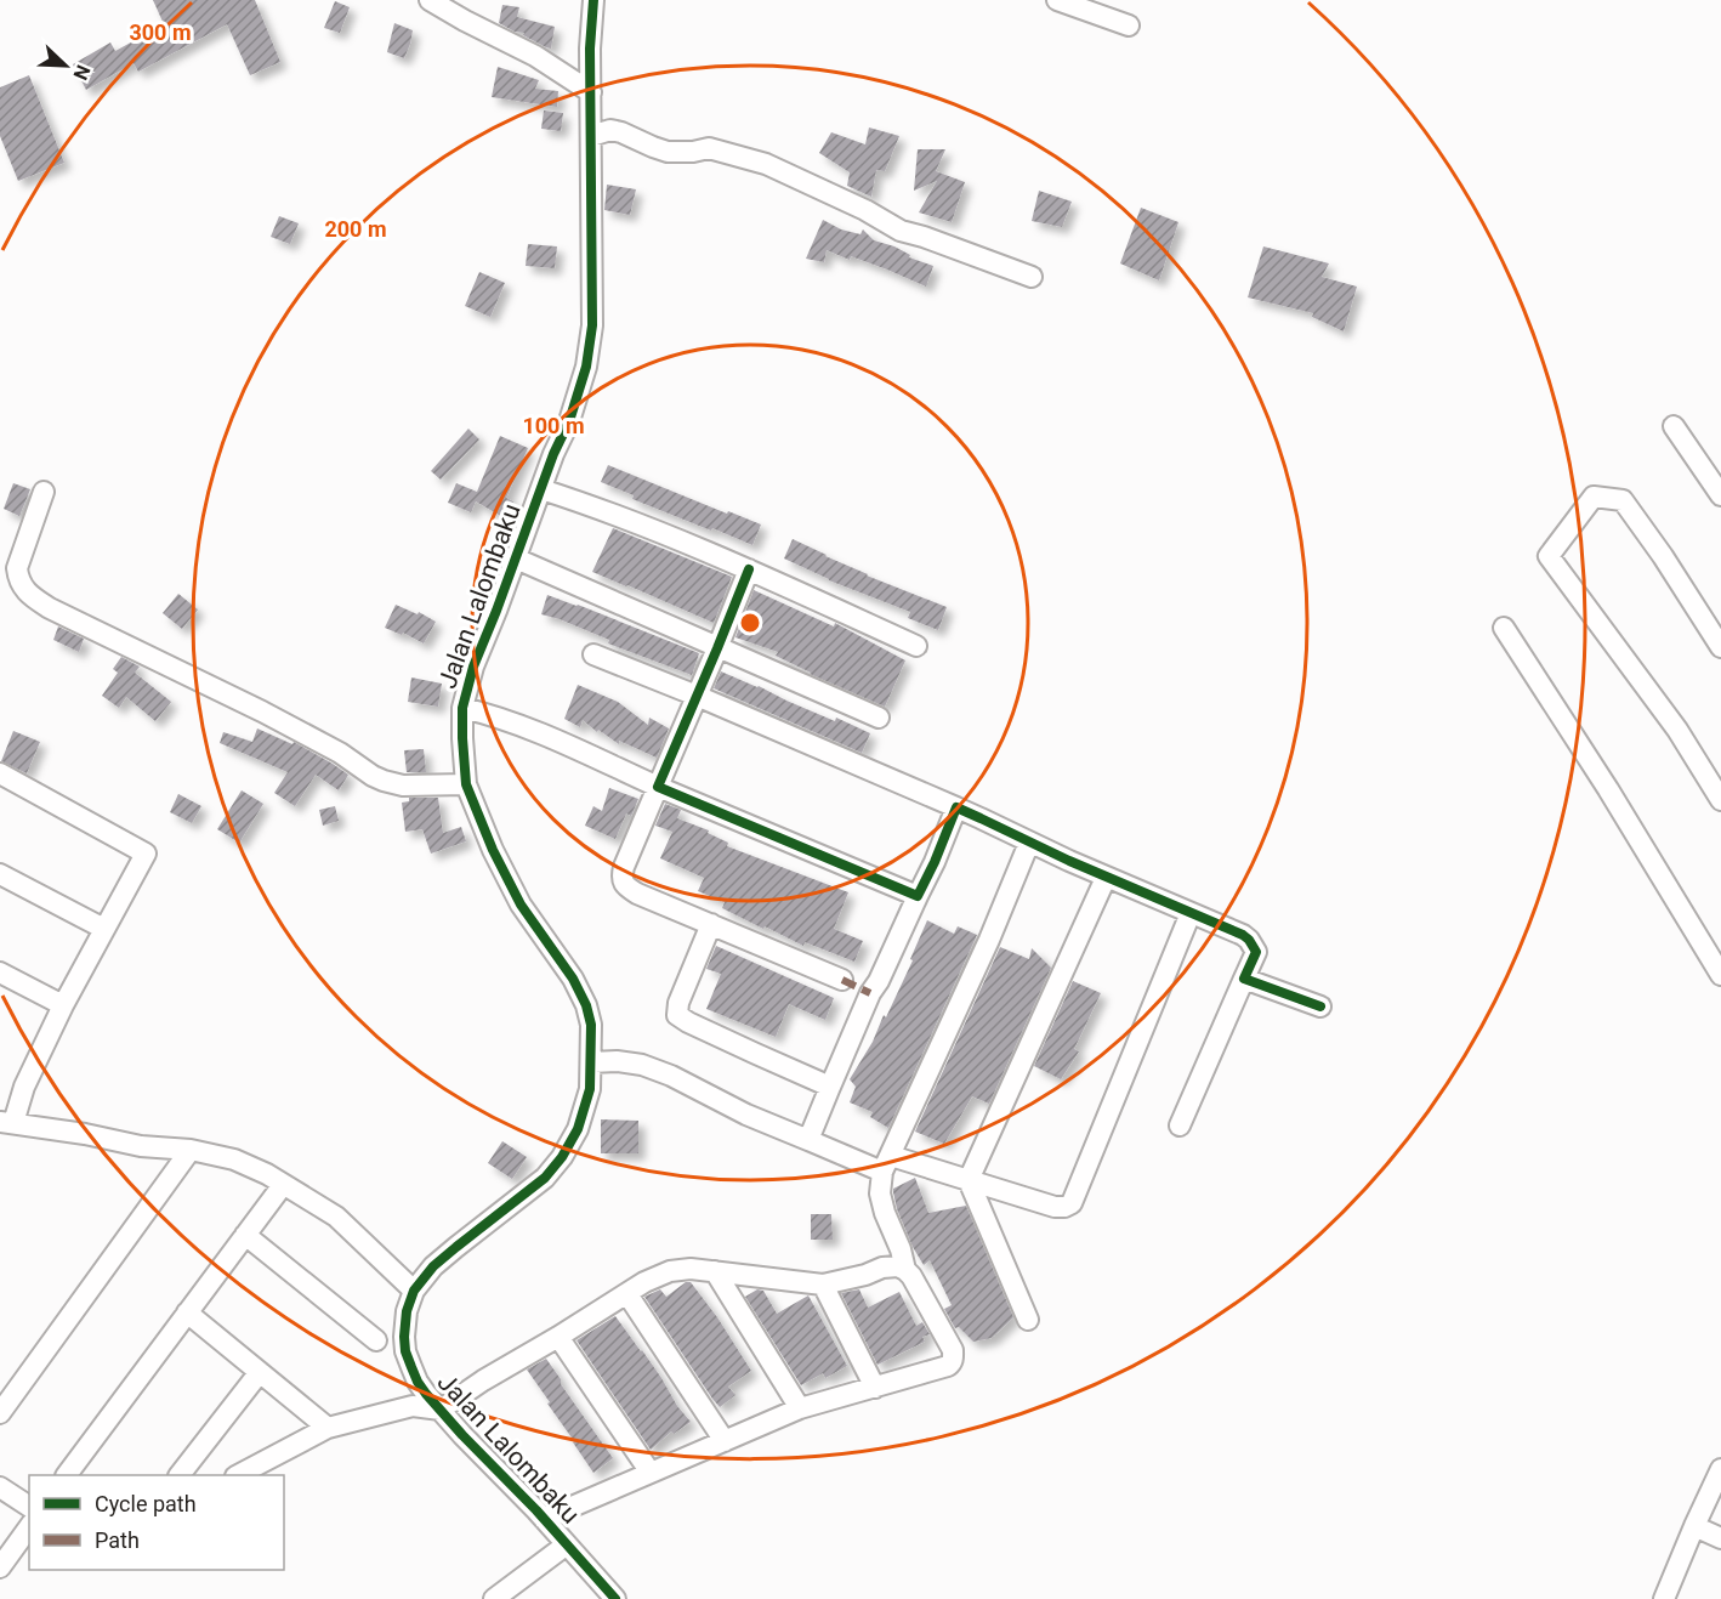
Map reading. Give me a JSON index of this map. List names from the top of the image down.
{
  "streets": {
    "street": ["Jalan Lalombaku"]
  },
  "legend": ["Cycle path", "Path"],
  "north": "bottom right",
  "rings": ["300 m", "200 m", "100 m"]
}
